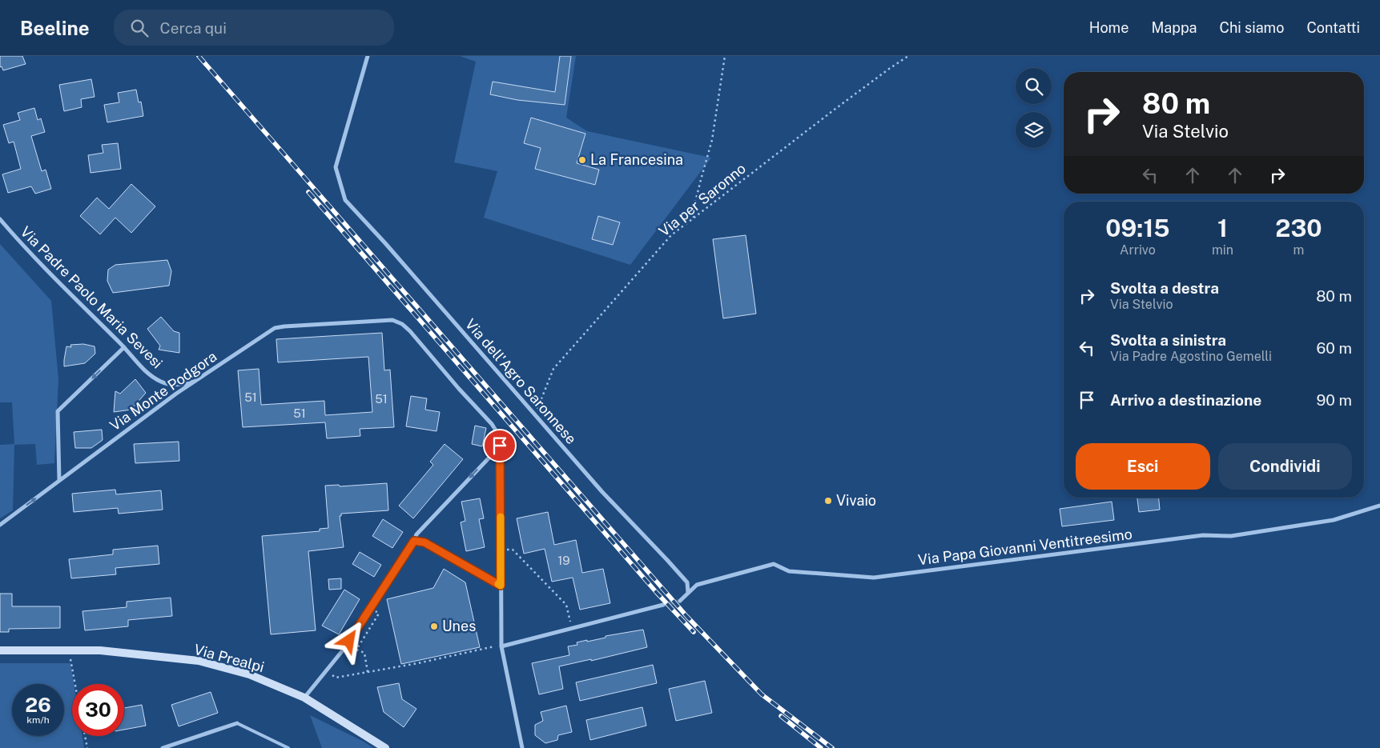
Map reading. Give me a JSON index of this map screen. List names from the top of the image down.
{
  "streets": {
    "street": [
      "Via Padre Paolo Maria Sevesi",
      "Via dell'Agro Saronnese",
      "Via Monte Podgora",
      "Via Papa Giovanni Ventitreesimo",
      "Via Prealpi"
    ],
    "path": ["Via per Saronno"]
  },
  "crossings": [
    ["Via per Saronno", "Via dell'Agro Saronnese"],
    ["Via Padre Paolo Maria Sevesi", "Via Monte Podgora"],
    ["Via dell'Agro Saronnese", "Via Papa Giovanni Ventitreesimo"]
  ],
  "places": ["La Francesina", "Vivaio", "Unes"],
  "house_numbers": [
    "51",
    "51",
    "51",
    "19"
  ],
  "page": {
    "header": "Beeline",
    "search": "Cerca qui",
    "nav": [
      "Home",
      "Mappa",
      "Chi siamo",
      "Contatti"
    ],
    "turn": ["80 m", "Via Stelvio"],
    "eta": [
      "09:15",
      "Arrivo",
      "1",
      "min",
      "230",
      "m"
    ],
    "list": [
      {
        "name": "Svolta a destra",
        "note": "Via Stelvio",
        "value": "80 m"
      },
      {
        "name": "Svolta a sinistra",
        "note": "Via Padre Agostino Gemelli",
        "value": "60 m"
      },
      {
        "name": "Arrivo a destinazione",
        "value": "90 m"
      }
    ],
    "buttons": ["Esci", "Condividi"],
    "speed": "26 km/h",
    "limit": "30"
  }
}
